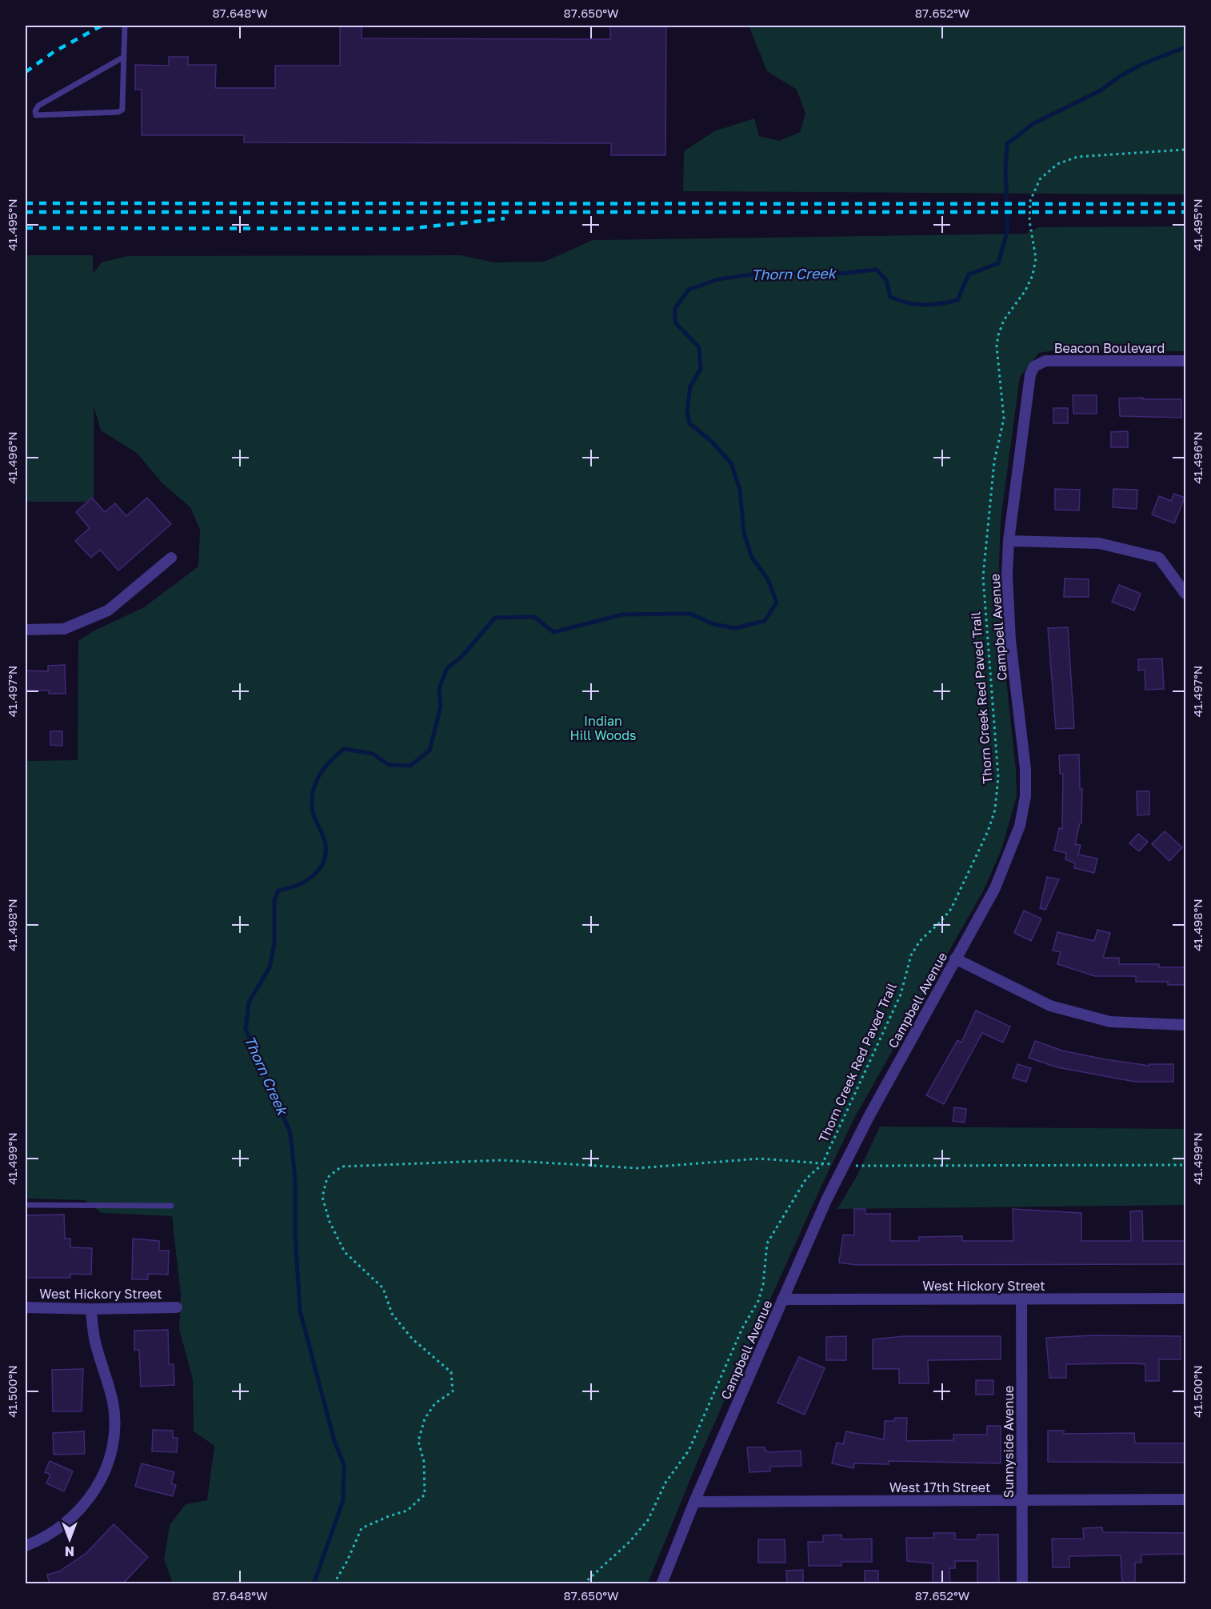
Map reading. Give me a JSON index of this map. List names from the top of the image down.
{
  "streets": {
    "street": [
      "Beacon Boulevard",
      "Campbell Avenue",
      "West Hickory Street",
      "Sunnyside Avenue",
      "West 17th Street"
    ],
    "path": ["Thorn Creek Red Paved Trail"]
  },
  "crossings": [
    ["Beacon Boulevard", "Campbell Avenue"],
    ["Campbell Avenue", "West Hickory Street"],
    ["Campbell Avenue", "West 17th Street"],
    ["West Hickory Street", "Sunnyside Avenue"],
    ["Sunnyside Avenue", "West 17th Street"]
  ],
  "water": ["Thorn Creek"],
  "parks": ["Indian Hill Woods"],
  "north": "bottom",
  "coordinates": [
    "87.648°W",
    "87.650°W",
    "87.652°W",
    "41.495°N",
    "41.496°N",
    "41.497°N",
    "41.498°N",
    "41.499°N",
    "41.500°N"
  ]
}
